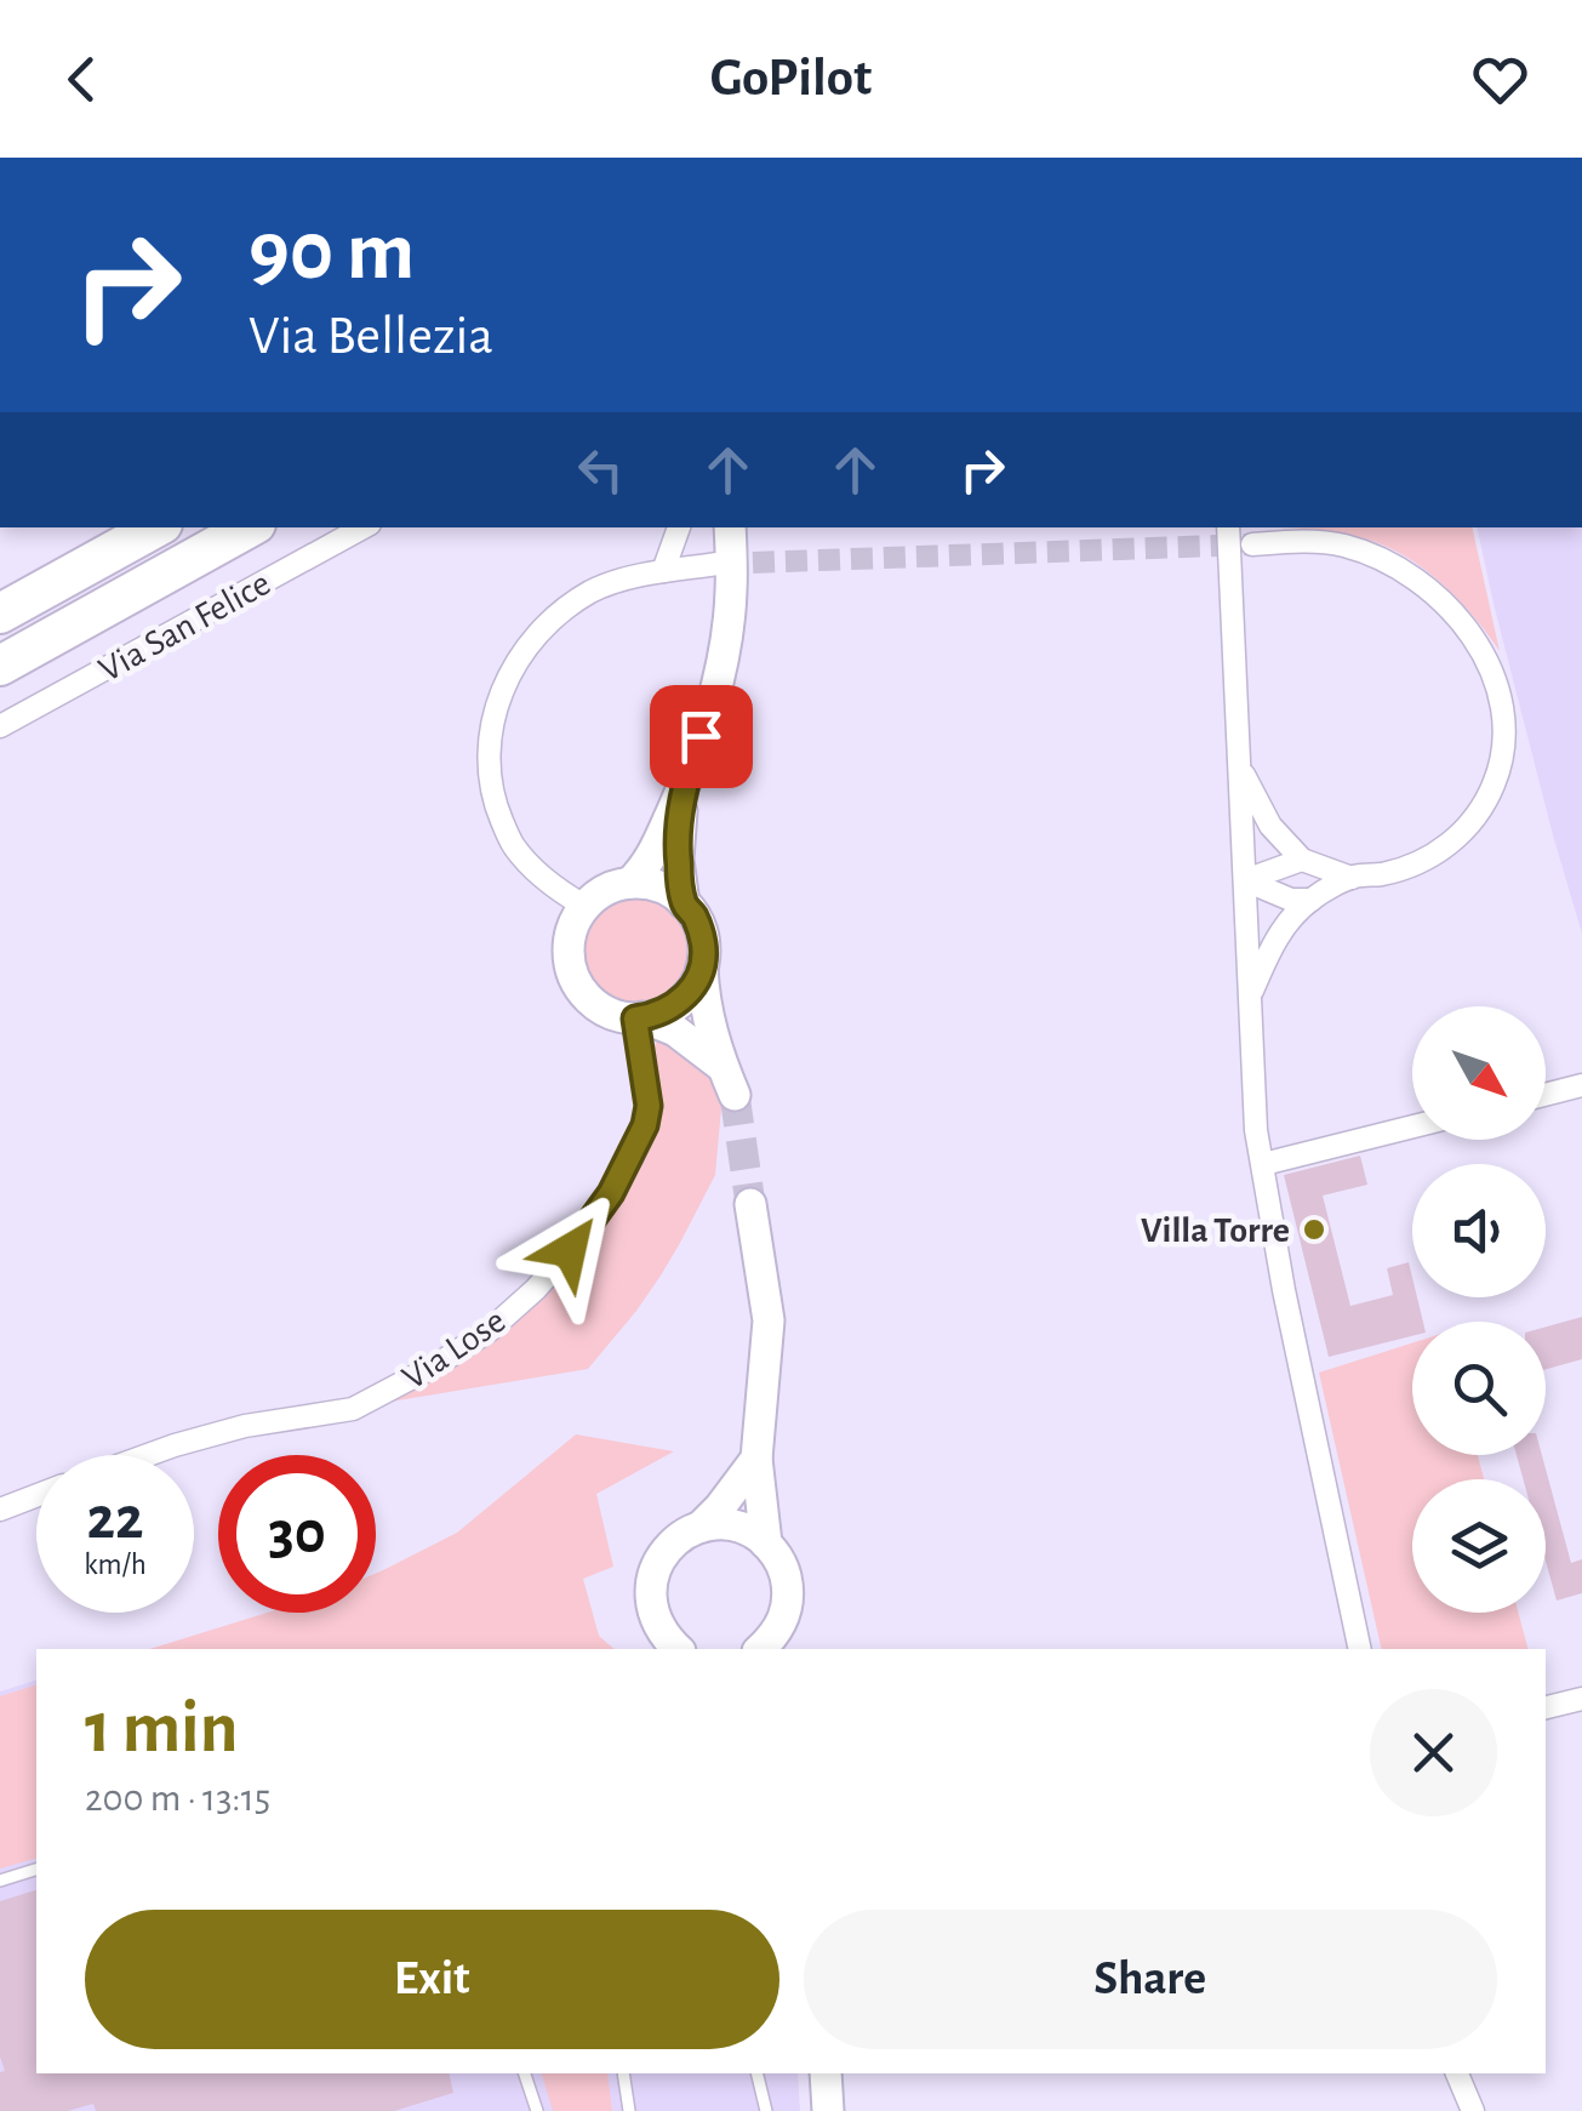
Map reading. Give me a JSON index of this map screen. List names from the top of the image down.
{
  "streets": {
    "street": ["Via San Felice", "Via Lose"]
  },
  "places": ["Villa Torre"],
  "north": "bottom right",
  "page": {
    "header": "GoPilot",
    "turn": ["90 m", "Via Bellezia"],
    "speed": "22 km/h",
    "limit": "30",
    "heading": ["1 min", "200 m · 13:15"],
    "buttons": ["Exit", "Share"]
  }
}
